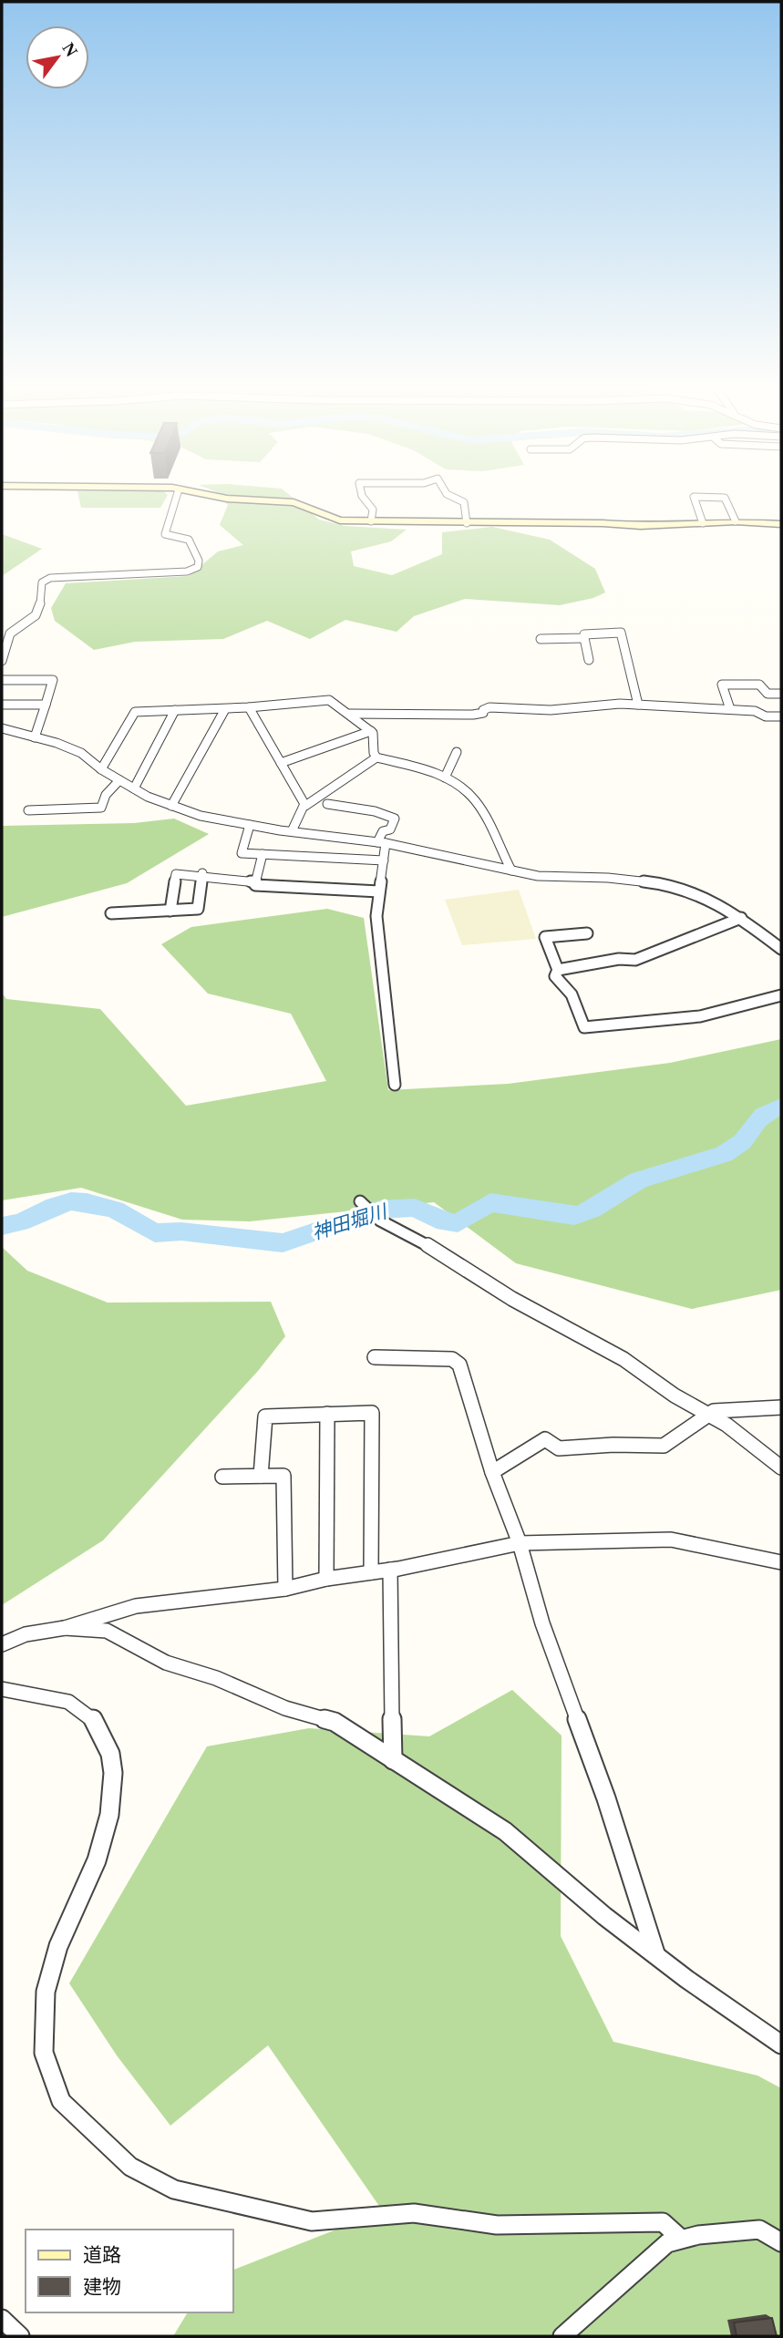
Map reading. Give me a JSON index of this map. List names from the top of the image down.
{
  "water": ["神田堀川"],
  "legend": ["道路", "建物"],
  "north": "top right"
}
